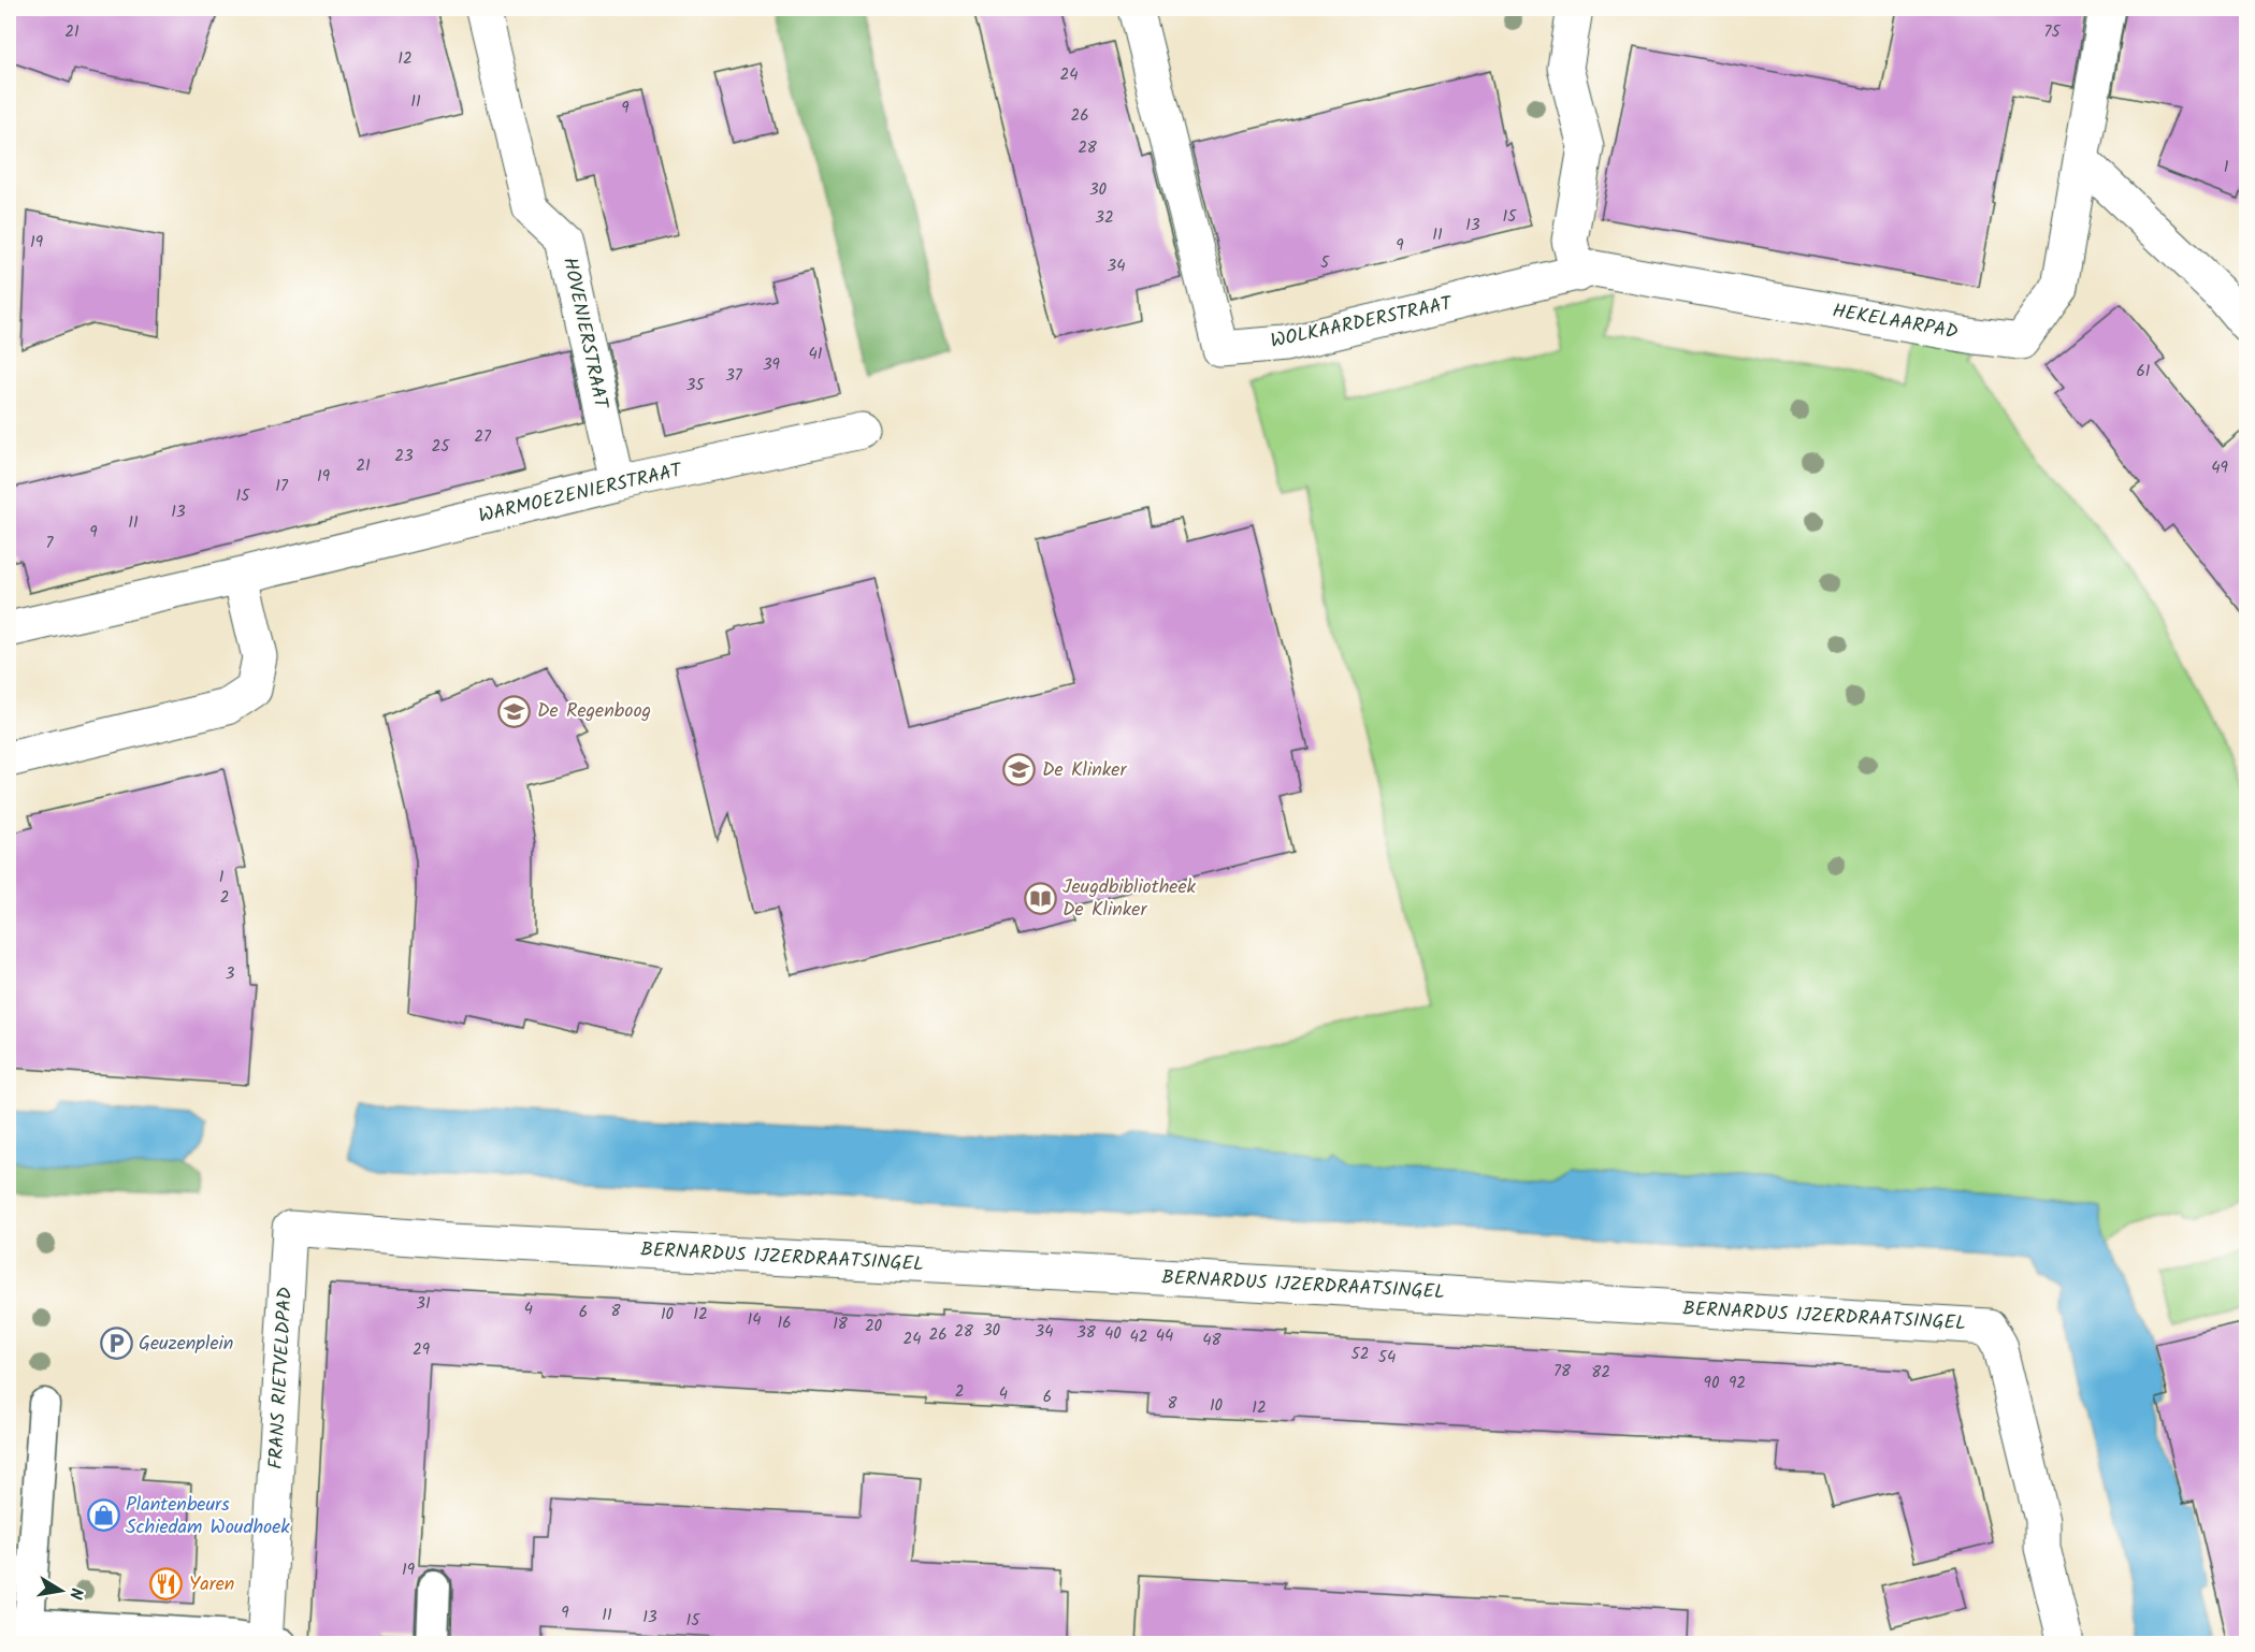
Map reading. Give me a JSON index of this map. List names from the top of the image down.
{
  "streets": {
    "street": [
      "HEKELAARPAD",
      "WOLKAARDERSTRAAT",
      "HOVENIERSTRAAT",
      "WARMOEZENIERSTRAAT",
      "BERNARDUS IJZERDRAATSINGEL",
      "FRANS RIETVELDPAD"
    ]
  },
  "crossings": [
    ["HEKELAARPAD", "WOLKAARDERSTRAAT"],
    ["HOVENIERSTRAAT", "WARMOEZENIERSTRAAT"],
    ["BERNARDUS IJZERDRAATSINGEL", "FRANS RIETVELDPAD"]
  ],
  "places": {
    "school or university": ["De Regenboog", "De Klinker"],
    "library": ["Jeugdbibliotheek De Klinker"],
    "parking": ["Geuzenplein"],
    "shop": ["Plantenbeurs Schiedam Woudhoek"],
    "restaurant": ["Yaren"]
  },
  "house_numbers": [
    "21",
    "75",
    "12",
    "24",
    "11",
    "9",
    "26",
    "28",
    "1",
    "30",
    "15",
    "32",
    "13",
    "11",
    "19",
    "9",
    "5",
    "34",
    "41",
    "39",
    "61",
    "37",
    "35",
    "27",
    "25",
    "23",
    "21",
    "49",
    "19",
    "17",
    "15",
    "13",
    "11",
    "9",
    "7",
    "1",
    "2",
    "3",
    "31",
    "4",
    "8",
    "6",
    "10",
    "12",
    "14",
    "16",
    "18",
    "20",
    "30",
    "28",
    "34",
    "38",
    "40",
    "26",
    "44",
    "42",
    "24",
    "48",
    "29",
    "52",
    "54",
    "78",
    "82",
    "90",
    "92",
    "2",
    "4",
    "6",
    "8",
    "10",
    "12",
    "19",
    "9",
    "11",
    "13",
    "15"
  ],
  "north": "right"
}
